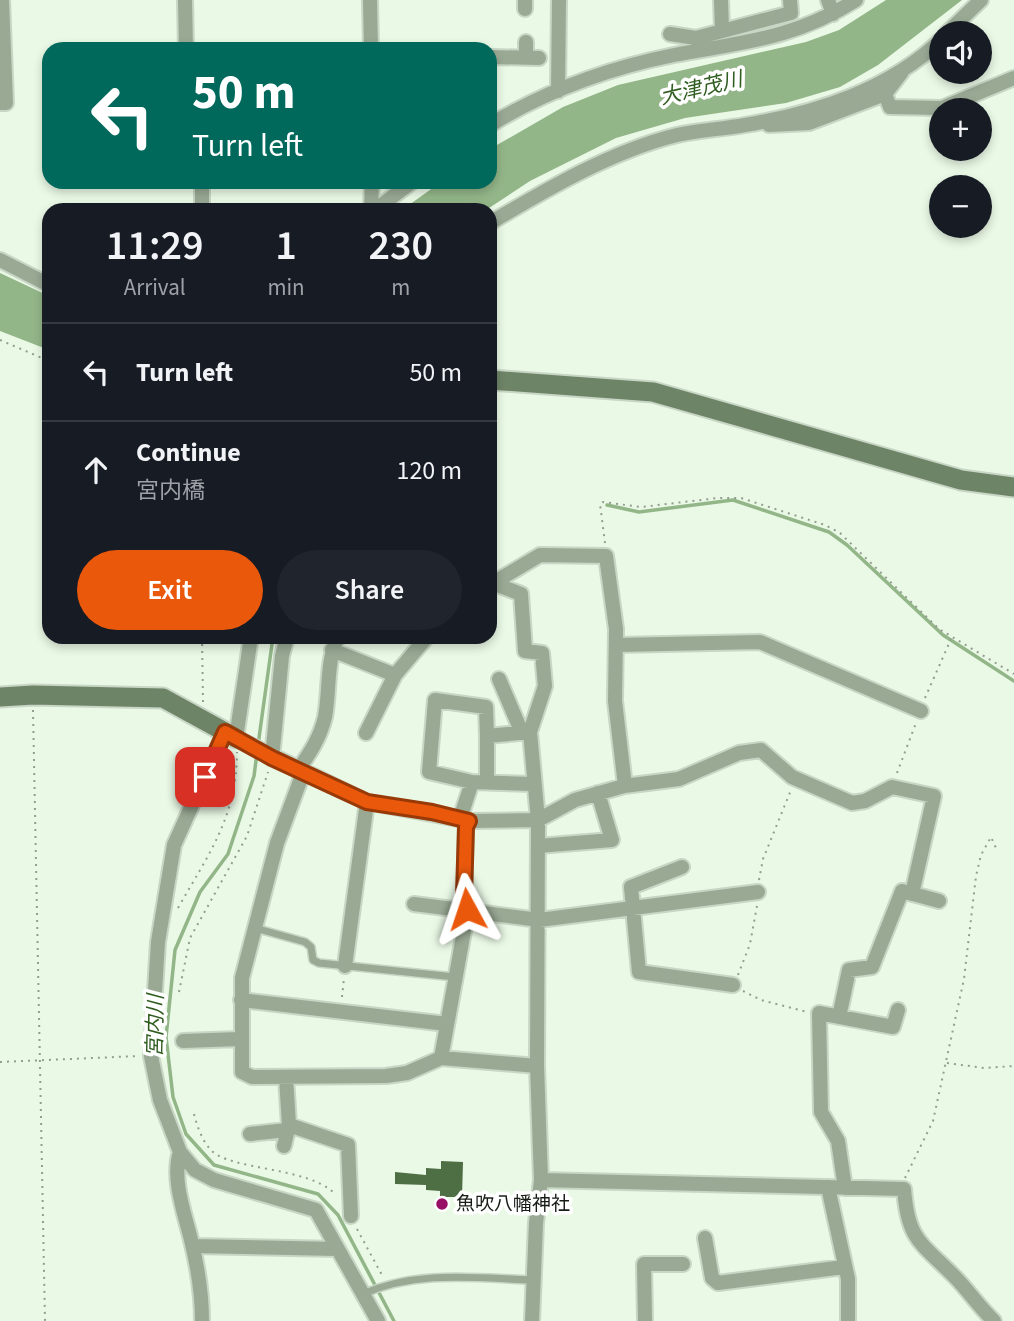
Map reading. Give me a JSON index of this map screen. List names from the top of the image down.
{
  "water": ["大津茂川", "宮内川"],
  "places": ["魚吹八幡神社"],
  "page": {
    "map_buttons": ["+", "−"],
    "turn": ["50 m", "Turn left"],
    "eta": [
      "11:29",
      "Arrival",
      "1",
      "min",
      "230",
      "m"
    ],
    "list": [
      {
        "name": "Turn left",
        "value": "50 m"
      },
      {
        "name": "Continue",
        "note": "宮内橋",
        "value": "120 m"
      }
    ],
    "buttons": ["Exit", "Share"]
  }
}
